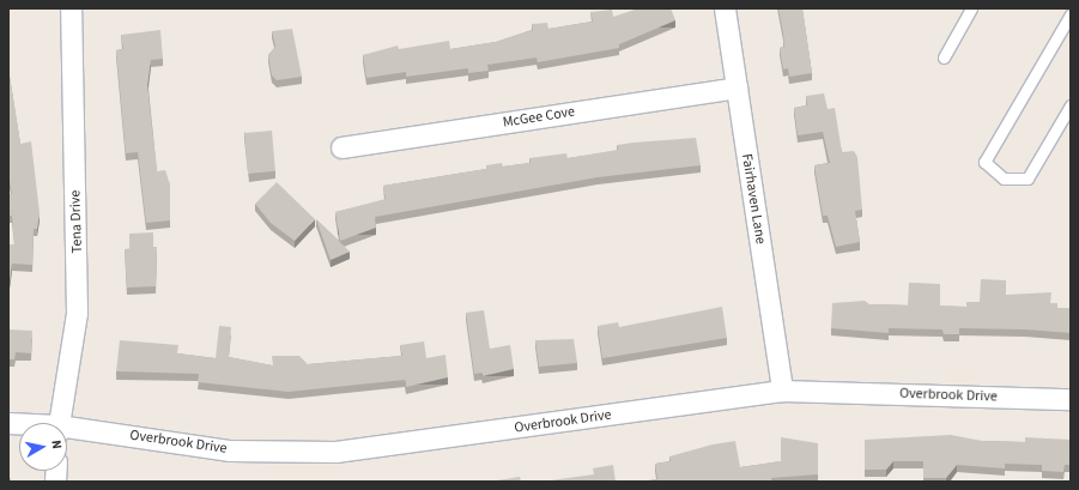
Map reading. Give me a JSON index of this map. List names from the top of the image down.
{
  "streets": {
    "street": [
      "McGee Cove",
      "Fairhaven Lane",
      "Tena Drive",
      "Overbrook Drive"
    ]
  },
  "crossings": [
    ["McGee Cove", "Fairhaven Lane"],
    ["Fairhaven Lane", "Overbrook Drive"]
  ],
  "north": "right"
}
